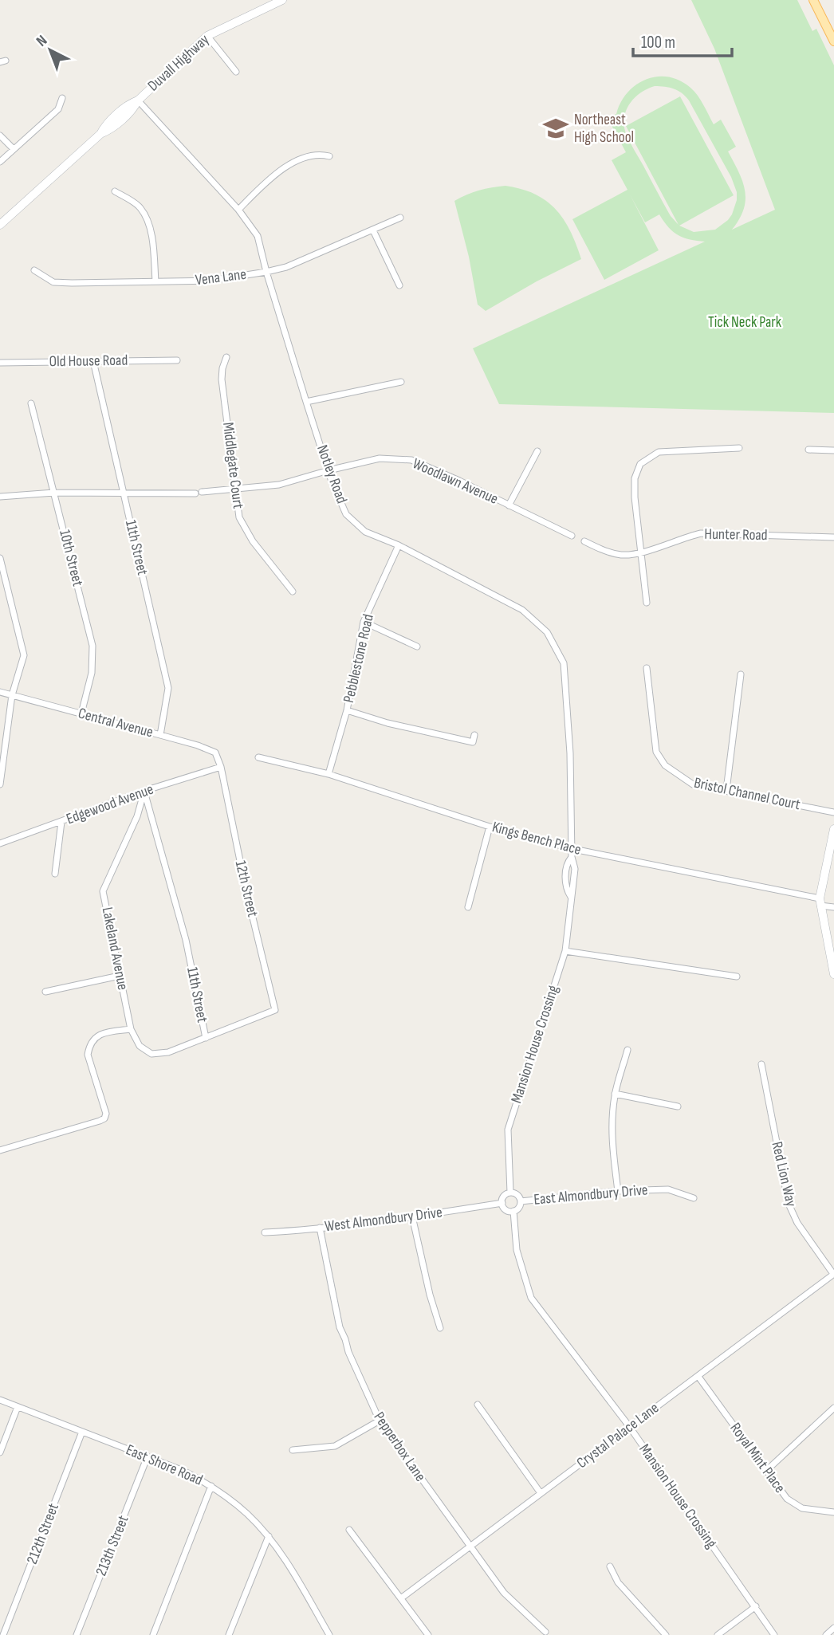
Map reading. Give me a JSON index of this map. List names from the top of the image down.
{
  "streets": {
    "street": [
      "Duvall Highway",
      "Vena Lane",
      "Old House Road",
      "Middlegate Court",
      "Notley Road",
      "Woodlawn Avenue",
      "Hunter Road",
      "11th Street",
      "10th Street",
      "Pebblestone Road",
      "Central Avenue",
      "Bristol Channel Court",
      "Edgewood Avenue",
      "Kings Bench Place",
      "12th Street",
      "Lakeland Avenue",
      "Mansion House Crossing",
      "Red Lion Way",
      "East Almondbury Drive",
      "West Almondbury Drive",
      "Crystal Palace Lane",
      "Pepperbox Lane",
      "Royal Mint Place",
      "East Shore Road",
      "212th Street",
      "213th Street"
    ]
  },
  "crossings": [
    ["Duvall Highway", "Notley Road"],
    ["Vena Lane", "Notley Road"],
    ["Old House Road", "11th Street"],
    ["Middlegate Court", "Woodlawn Avenue"],
    ["Notley Road", "Woodlawn Avenue"],
    ["Notley Road", "Pebblestone Road"],
    ["Notley Road", "Kings Bench Place"],
    ["Notley Road", "Mansion House Crossing"],
    ["Woodlawn Avenue", "11th Street"],
    ["Woodlawn Avenue", "10th Street"],
    ["11th Street", "Central Avenue"],
    ["11th Street", "Edgewood Avenue"],
    ["11th Street", "12th Street"],
    ["11th Street", "Lakeland Avenue"],
    ["10th Street", "Central Avenue"],
    ["Pebblestone Road", "Kings Bench Place"],
    ["Central Avenue", "Edgewood Avenue"],
    ["Central Avenue", "12th Street"],
    ["Edgewood Avenue", "12th Street"],
    ["Edgewood Avenue", "Lakeland Avenue"],
    ["Kings Bench Place", "Mansion House Crossing"],
    ["12th Street", "Lakeland Avenue"],
    ["Mansion House Crossing", "East Almondbury Drive"],
    ["Mansion House Crossing", "West Almondbury Drive"],
    ["Mansion House Crossing", "Crystal Palace Lane"],
    ["Red Lion Way", "Crystal Palace Lane"],
    ["East Almondbury Drive", "West Almondbury Drive"],
    ["West Almondbury Drive", "Pepperbox Lane"],
    ["Crystal Palace Lane", "Pepperbox Lane"],
    ["Crystal Palace Lane", "Royal Mint Place"],
    ["East Shore Road", "212th Street"],
    ["East Shore Road", "213th Street"]
  ],
  "parks": ["Tick Neck Park"],
  "places": {
    "school or university": ["Northeast High School"]
  },
  "scale_bar": "100 m",
  "north": "top left"
}
